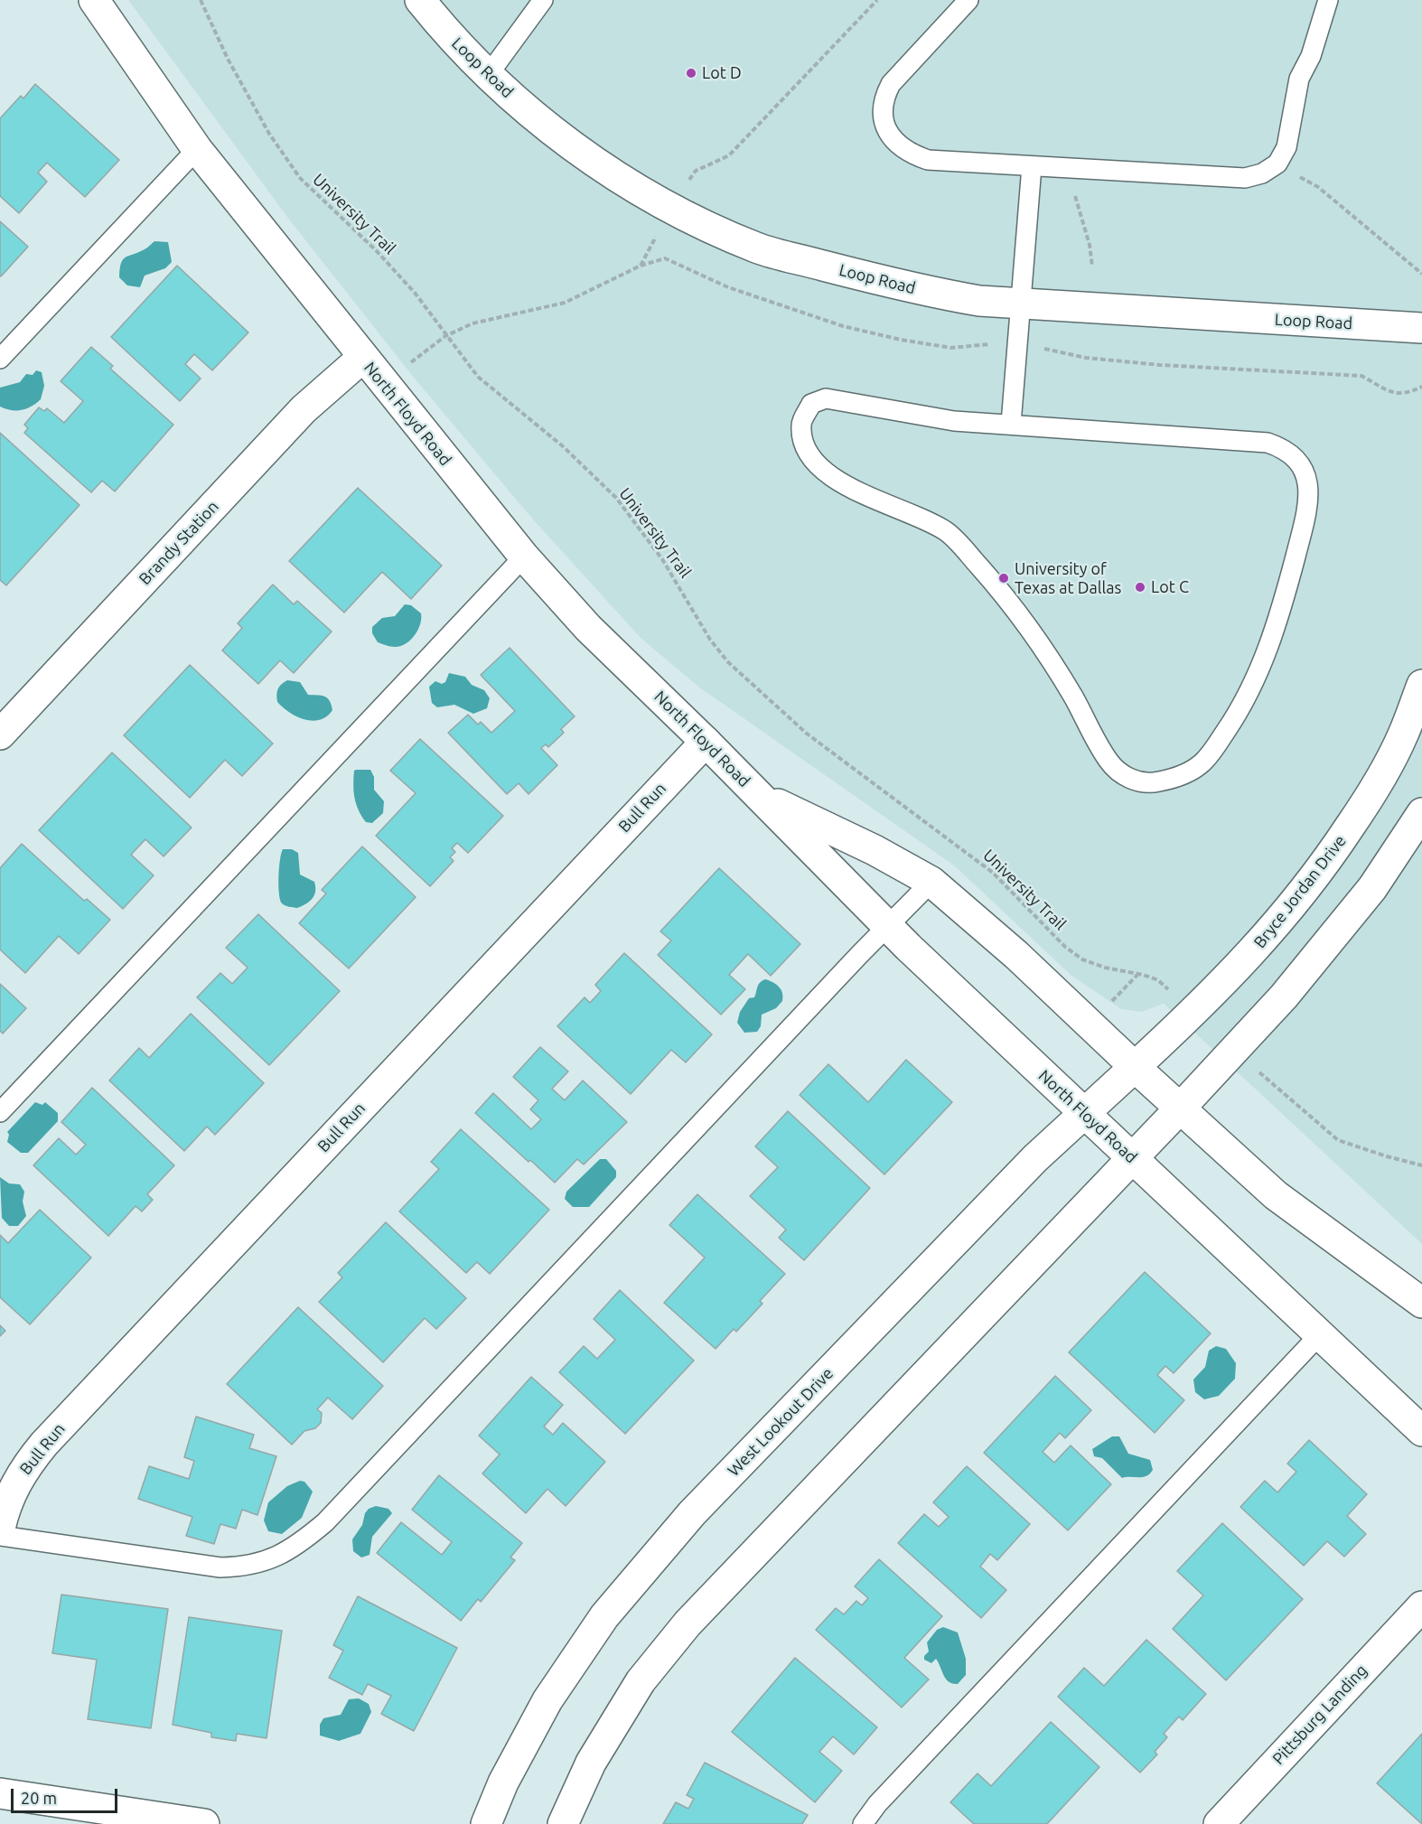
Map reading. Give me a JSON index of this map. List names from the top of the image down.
{
  "streets": {
    "street": [
      "Loop Road",
      "North Floyd Road",
      "Brandy Station",
      "Bull Run",
      "Bryce Jordan Drive",
      "West Lookout Drive",
      "Pittsburg Landing"
    ],
    "path": ["University Trail"]
  },
  "crossings": [
    ["North Floyd Road", "Brandy Station"],
    ["North Floyd Road", "Bull Run"],
    ["North Floyd Road", "Bryce Jordan Drive"],
    ["North Floyd Road", "West Lookout Drive"],
    ["Bryce Jordan Drive", "West Lookout Drive"]
  ],
  "places": ["Lot D", "University of Texas at Dallas", "Lot C"],
  "scale_bar": "20 m"
}
